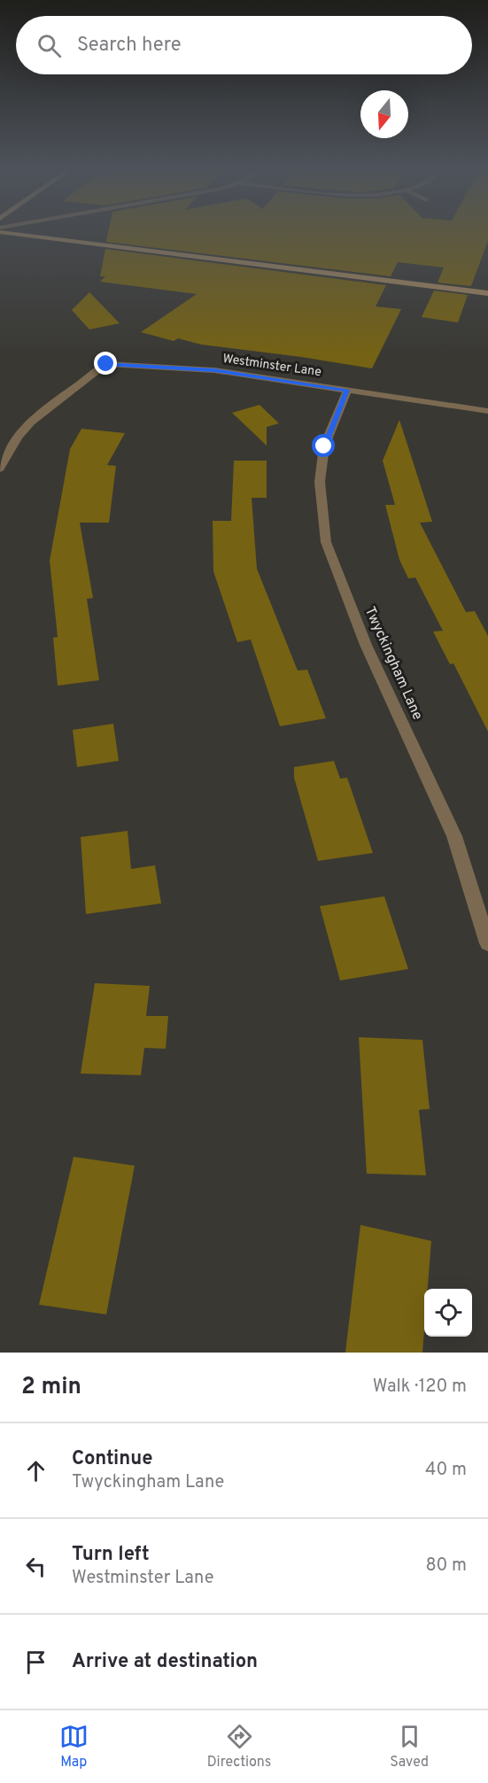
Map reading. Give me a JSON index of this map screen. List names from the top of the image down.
{
  "streets": {
    "street": ["Westminster Lane", "Twyckingham Lane"]
  },
  "crossings": [
    ["Westminster Lane", "Twyckingham Lane"]
  ],
  "north": "bottom",
  "page": {
    "search": "Search here",
    "heading": ["2 min", "Walk · 120 m"],
    "list": [
      ["Continue", "Twyckingham Lane", "40 m"],
      ["Turn left", "Westminster Lane", "80 m"],
      "Arrive at destination"
    ],
    "nav": ["Map", "Directions", "Saved"]
  }
}
